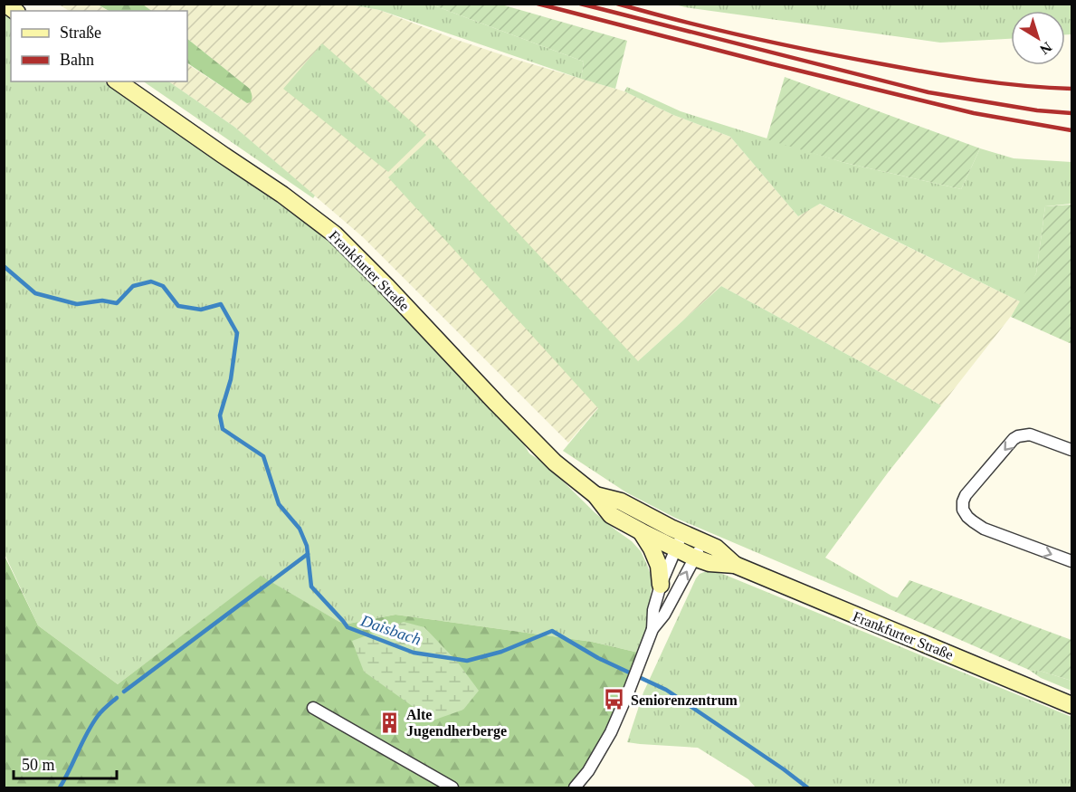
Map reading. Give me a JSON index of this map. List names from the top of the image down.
{
  "streets": {
    "main road": ["Frankfurter Straße"]
  },
  "water": ["Daisbach"],
  "places": {
    "bus stop": ["Seniorenzentrum"],
    "building": ["Alte Jugendherberge"]
  },
  "legend": ["Straße", "Bahn"],
  "scale_bar": "50 m",
  "north": "bottom right"
}
